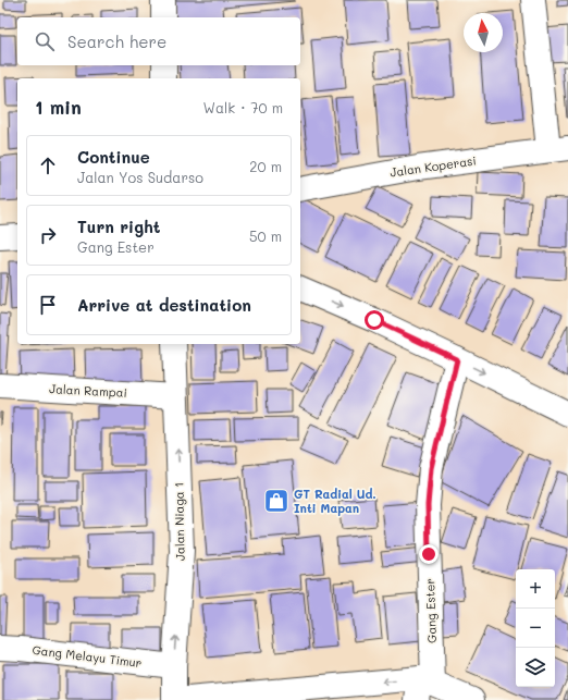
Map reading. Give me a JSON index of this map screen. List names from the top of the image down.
{
  "streets": {
    "main road": [
      "Jalan Koperasi",
      "Jalan Rampai",
      "Jalan Niaga 1",
      "Gang Ester",
      "Gang Melayu Timur"
    ]
  },
  "crossings": [
    ["Jalan Rampai", "Jalan Niaga 1"],
    ["Jalan Niaga 1", "Gang Melayu Timur"]
  ],
  "one_way": ["Jalan Niaga 1"],
  "places": {
    "shop": ["GT Radial Ud. Inti Mapan"]
  },
  "north": "top",
  "page": {
    "search": "Search here",
    "heading": ["1 min", "Walk · 70 m"],
    "list": [
      ["Continue", "Jalan Yos Sudarso", "20 m"],
      ["Turn right", "Gang Ester", "50 m"],
      "Arrive at destination"
    ],
    "map_buttons": ["+", "−"]
  }
}
